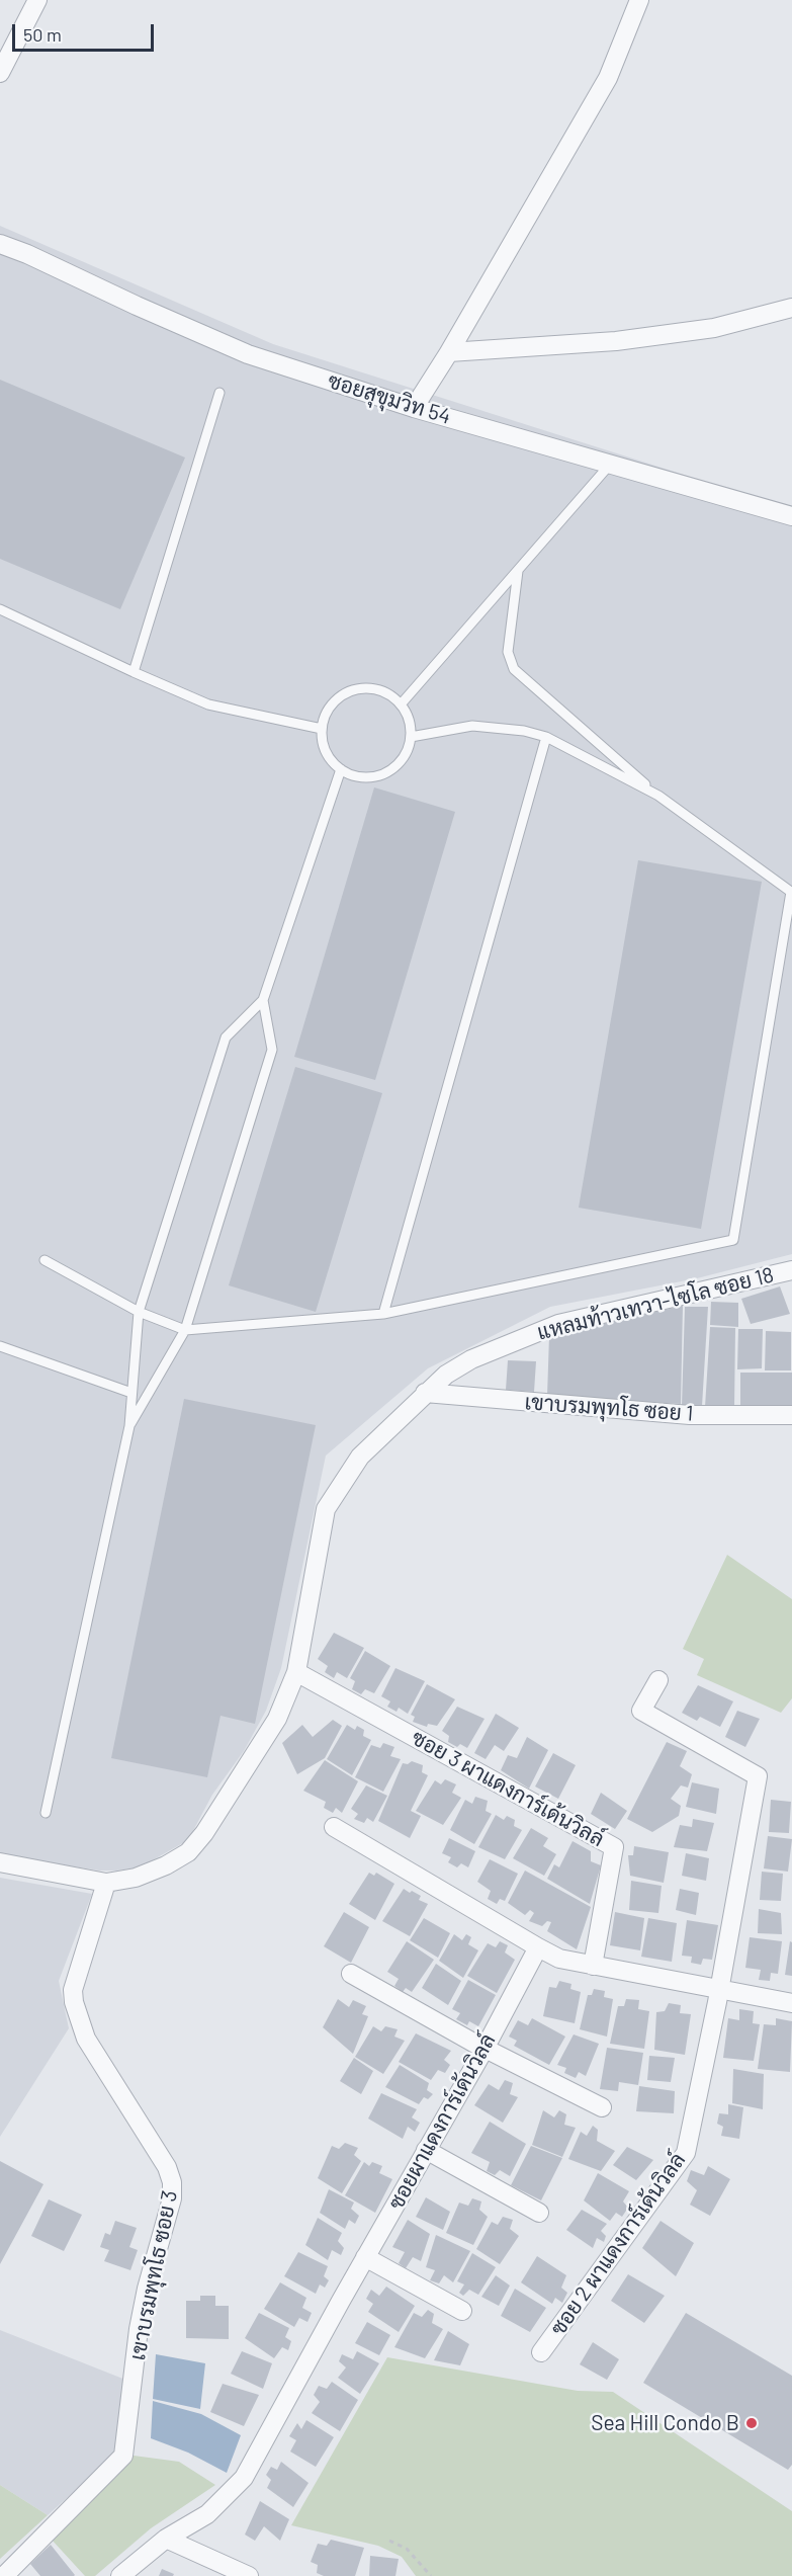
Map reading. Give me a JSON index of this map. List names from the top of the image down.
{
  "streets": {
    "street": [
      "ซอยสุขุมวิท 54",
      "แหลมท้าวเทวา-ไซโล ซอย 18",
      "เขาบรมพุทโธ ซอย 1",
      "ซอย 3 ผาแดงการ์เด้นวิลล์",
      "ซอยผาแดงการ์เด้นวิลล์",
      "ซอย 2 ผาแดงการ์เด้นวิลล์",
      "เขาบรมพุทโธ ซอย 3"
    ]
  },
  "crossings": [
    ["แหลมท้าวเทวา-ไซโล ซอย 18", "เขาบรมพุทโธ ซอย 1"],
    ["แหลมท้าวเทวา-ไซโล ซอย 18", "ซอย 3 ผาแดงการ์เด้นวิลล์"],
    ["แหลมท้าวเทวา-ไซโล ซอย 18", "เขาบรมพุทโธ ซอย 3"]
  ],
  "places": ["Sea Hill Condo B"],
  "scale_bar": "50 m"
}
